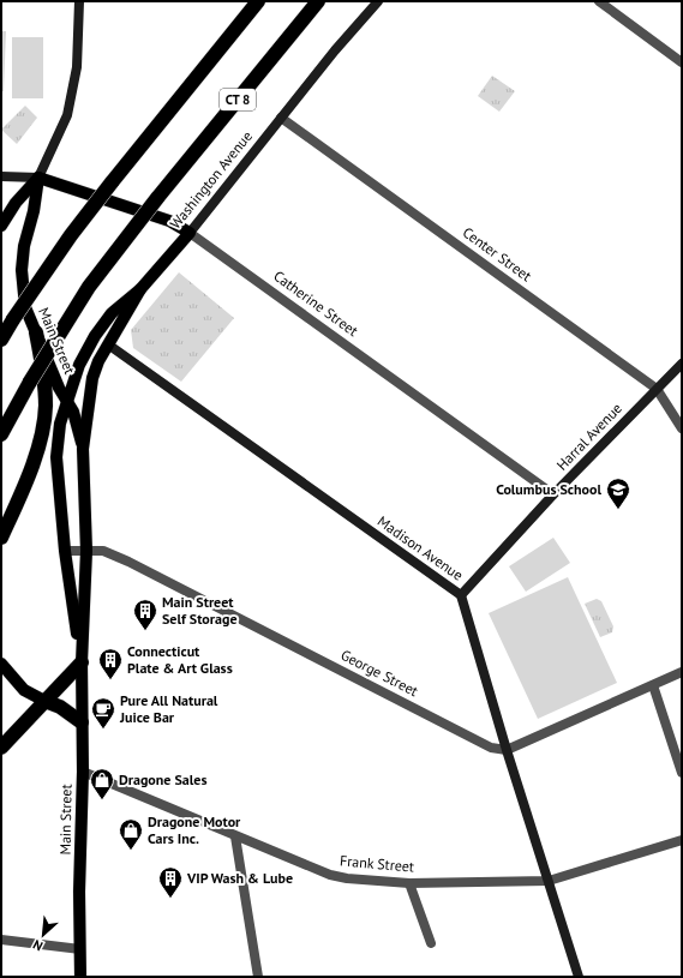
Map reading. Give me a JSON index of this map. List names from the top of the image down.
{
  "streets": {
    "highway": ["CT 8"],
    "main road": [
      "Washington Avenue",
      "Catherine Street",
      "Main Street",
      "Harral Avenue",
      "Madison Avenue"
    ],
    "street": ["Center Street", "George Street", "Frank Street"]
  },
  "crossings": [
    ["Washington Avenue", "Center Street"],
    ["Washington Avenue", "Catherine Street"],
    ["Washington Avenue", "Main Street"],
    ["Washington Avenue", "Madison Avenue"],
    ["Center Street", "Harral Avenue"],
    ["Catherine Street", "Main Street"],
    ["Catherine Street", "Harral Avenue"],
    ["Main Street", "Madison Avenue"],
    ["Main Street", "George Street"],
    ["Main Street", "Frank Street"],
    ["Harral Avenue", "Madison Avenue"],
    ["Madison Avenue", "George Street"],
    ["Madison Avenue", "Frank Street"]
  ],
  "places": {
    "school or university": ["Columbus School"],
    "building": ["Main Street Self Storage", "Connecticut Plate & Art Glass", "VIP Wash & Lube"],
    "cafe": ["Pure All Natural Juice Bar"],
    "shop": ["Dragone Sales", "Dragone Motor Cars Inc."]
  },
  "north": "bottom left"
}
